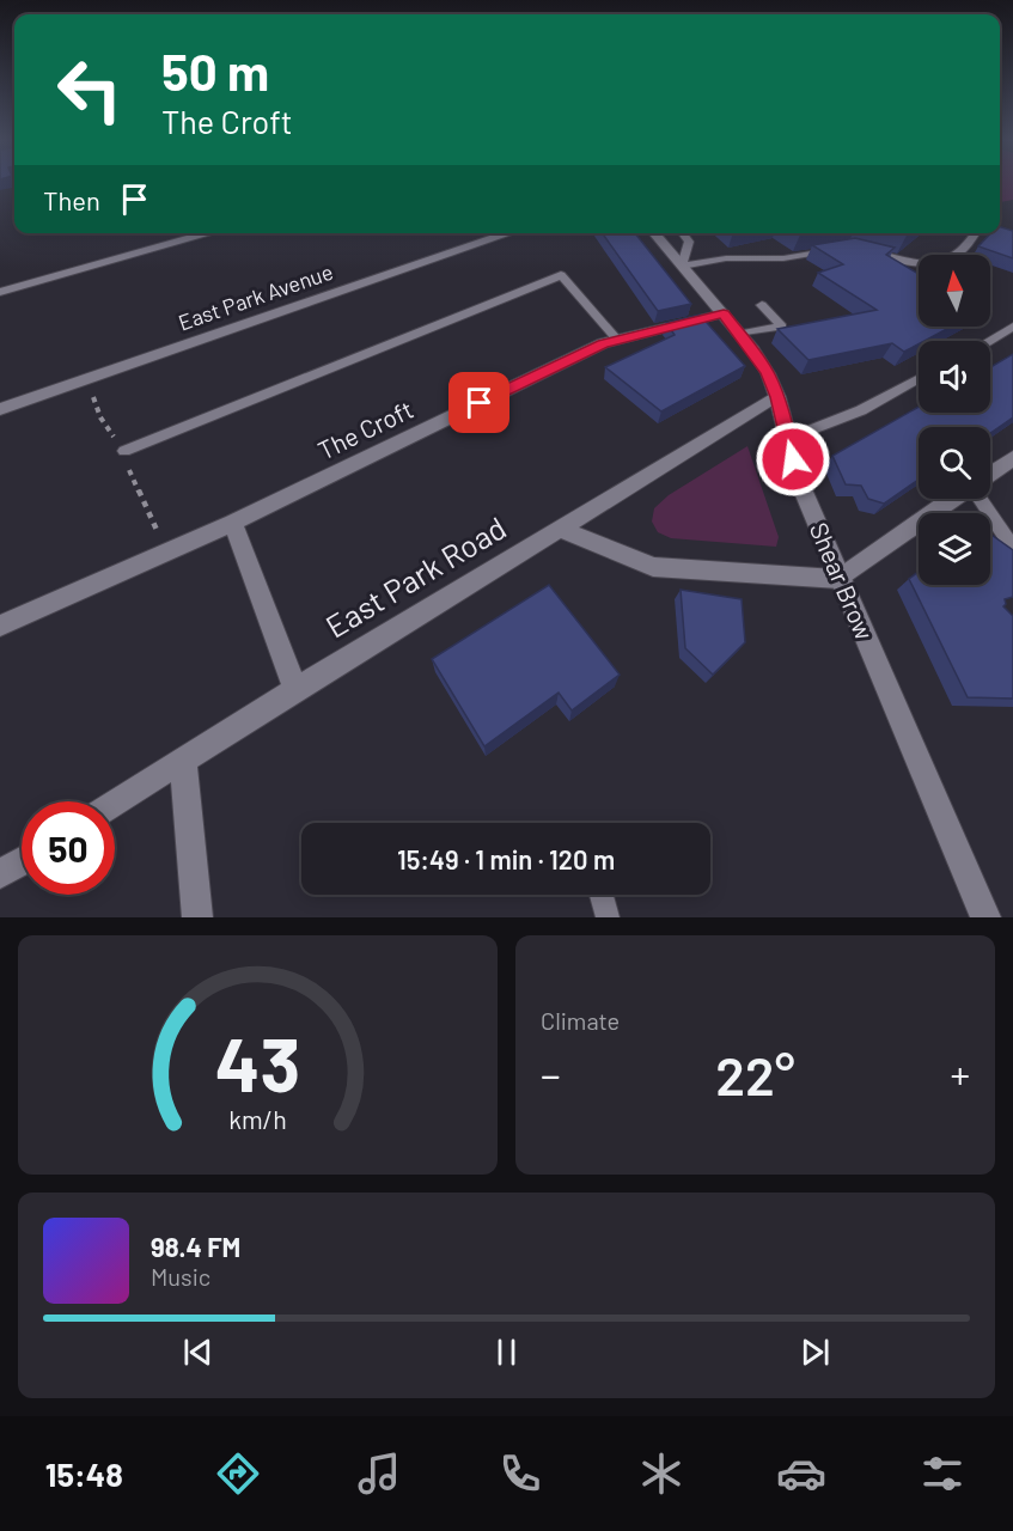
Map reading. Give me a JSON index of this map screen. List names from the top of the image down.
{
  "streets": {
    "street": [
      "East Park Avenue",
      "The Croft",
      "East Park Road",
      "Shear Brow"
    ]
  },
  "crossings": [
    ["The Croft", "Shear Brow"],
    ["East Park Road", "Shear Brow"]
  ],
  "north": "top",
  "page": {
    "turn": ["50 m", "The Croft"],
    "then": "Then",
    "limit": "50",
    "trip": "15:49 · 1 min · 120 m",
    "tile": "Climate",
    "heat": ["−", "22°", "+"],
    "song": ["98.4 FM", "Music"],
    "tabs": "15:48",
    "gauge": ["43", "km/h"]
  }
}
